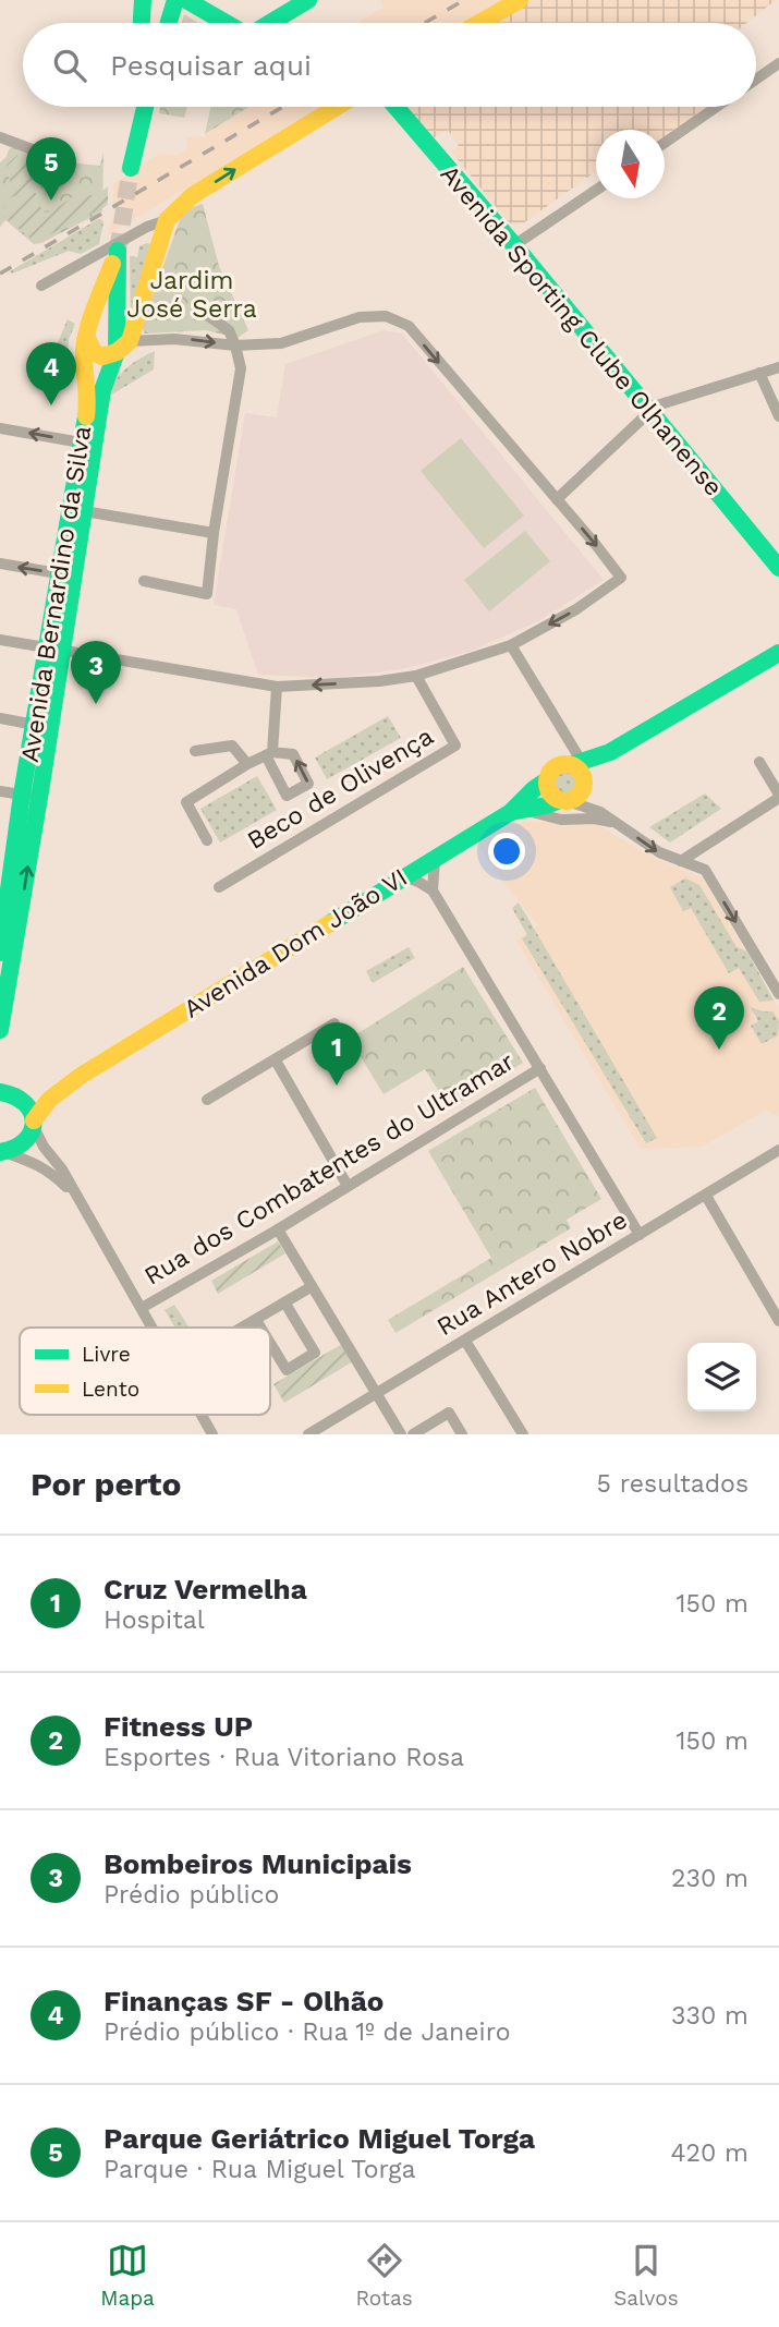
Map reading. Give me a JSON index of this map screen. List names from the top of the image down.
{
  "streets": {
    "main road": ["Avenida Sporting Clube Olhanense", "Avenida Bernardino da Silva", "Avenida Dom João VI"],
    "street": ["Beco de Olivença", "Rua dos Combatentes do Ultramar", "Rua Antero Nobre"]
  },
  "parks": ["Jardim José Serra"],
  "legend": ["Livre", "Lento"],
  "north": "bottom",
  "page": {
    "search": "Pesquisar aqui",
    "pins": [
      "5",
      "4",
      "3",
      "2",
      "1"
    ],
    "heading": ["Por perto", "5 resultados"],
    "list": [
      {
        "mark": "1",
        "name": "Cruz Vermelha",
        "note": "Hospital",
        "value": "150 m"
      },
      {
        "mark": "2",
        "name": "Fitness UP",
        "note": "Esportes · Rua Vitoriano Rosa",
        "value": "150 m"
      },
      {
        "mark": "3",
        "name": "Bombeiros Municipais",
        "note": "Prédio público",
        "value": "230 m"
      },
      {
        "mark": "4",
        "name": "Finanças SF - Olhão",
        "note": "Prédio público · Rua 1º de Janeiro",
        "value": "330 m"
      },
      {
        "mark": "5",
        "name": "Parque Geriátrico Miguel Torga",
        "note": "Parque · Rua Miguel Torga",
        "value": "420 m"
      }
    ],
    "nav": ["Mapa", "Rotas", "Salvos"]
  }
}
